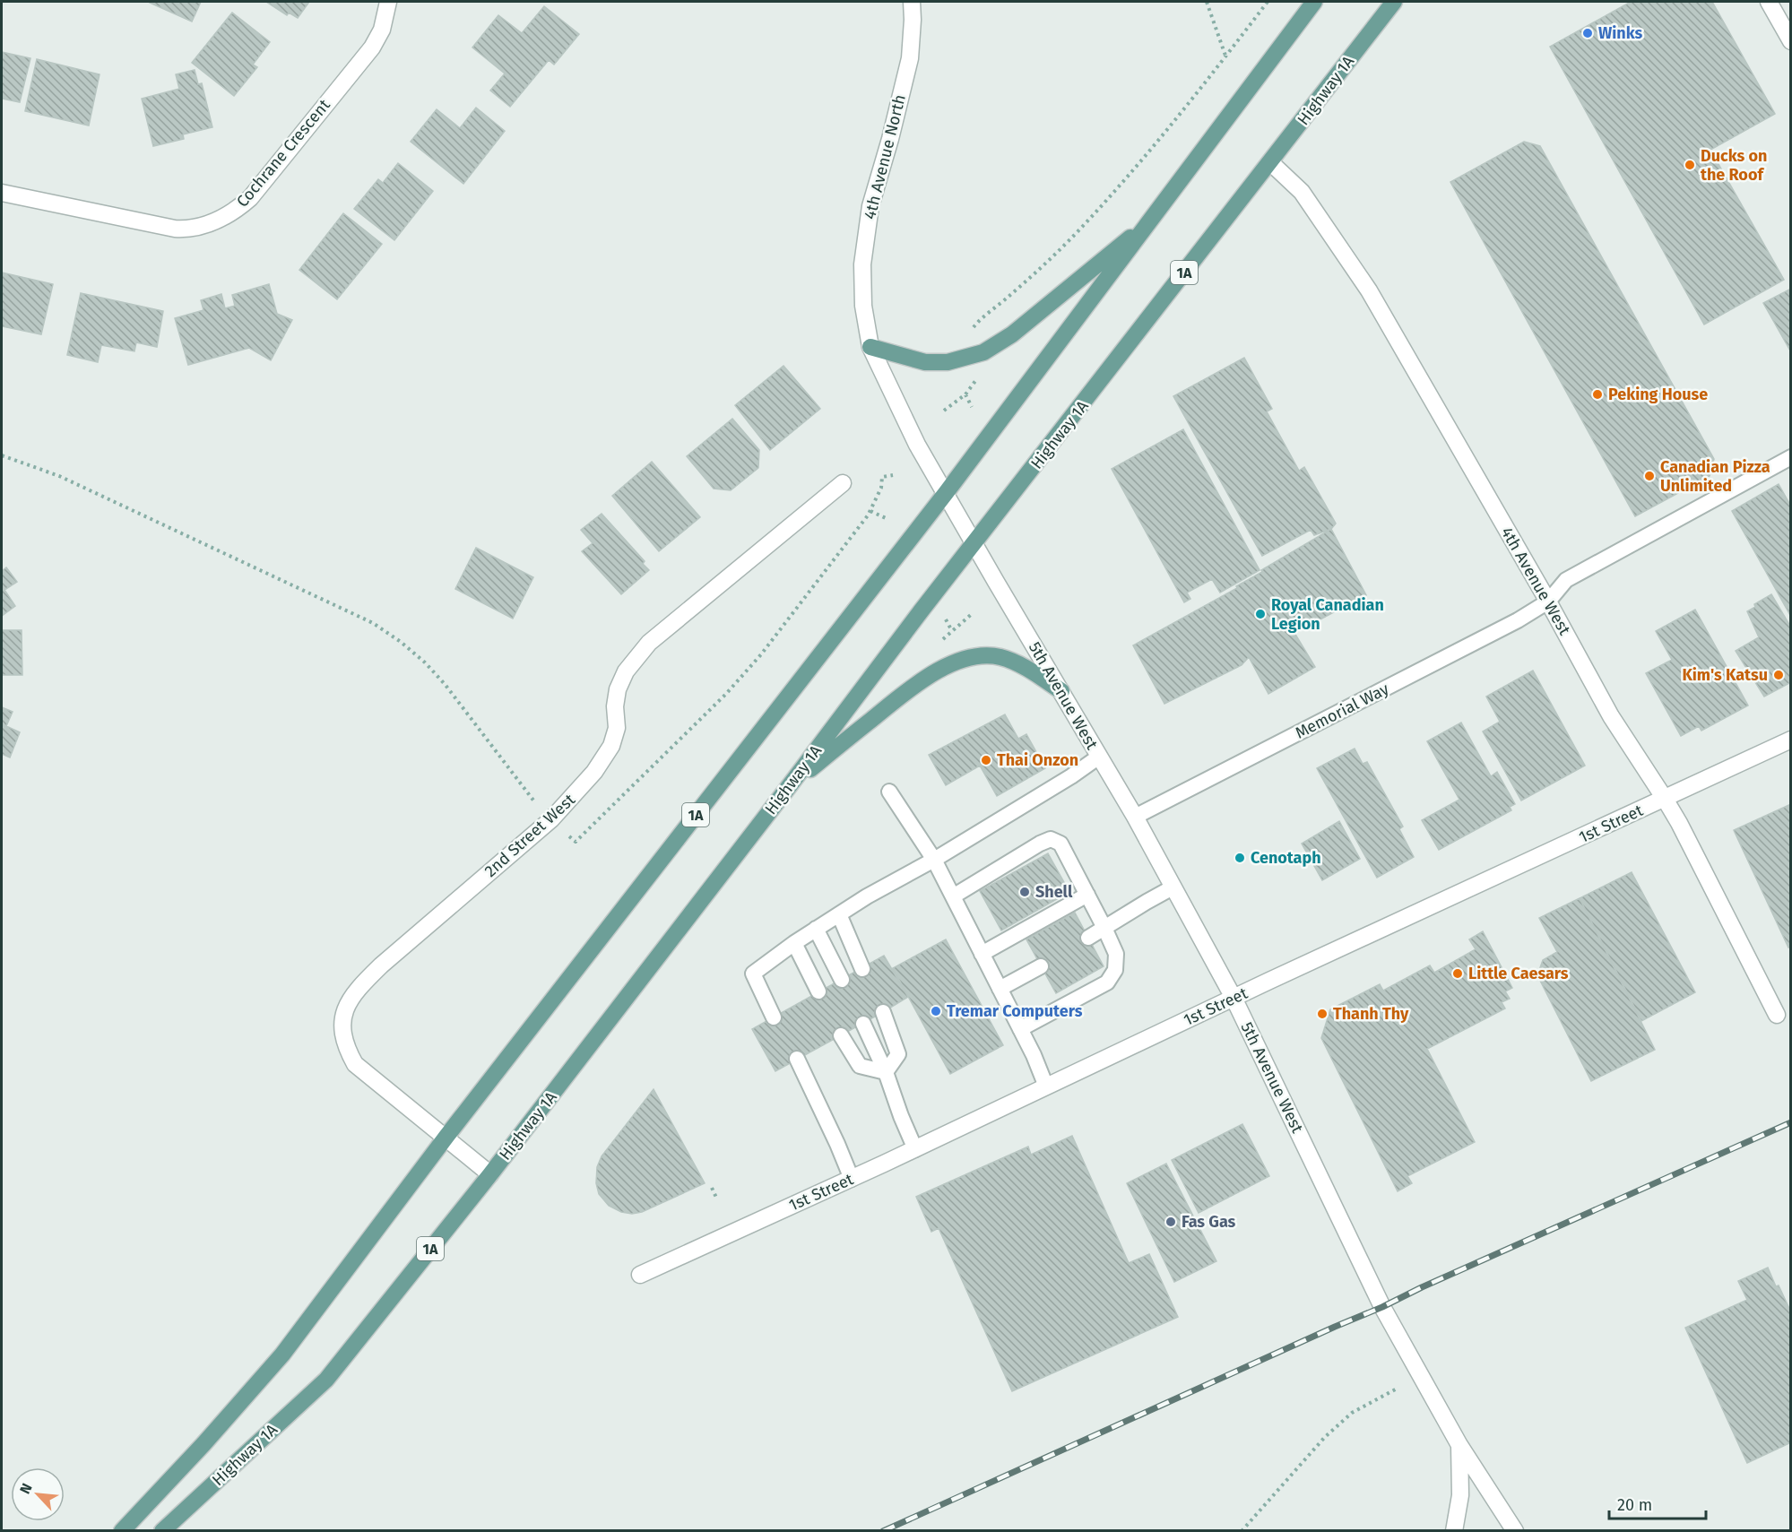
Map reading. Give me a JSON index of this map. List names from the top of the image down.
{
  "streets": {
    "main road": ["Highway 1A", "1A"],
    "street": [
      "Cochrane Crescent",
      "4th Avenue North",
      "4th Avenue West",
      "5th Avenue West",
      "1st Street",
      "2nd Street West"
    ],
    "lane": ["Memorial Way"]
  },
  "crossings": [
    ["Highway 1A", "4th Avenue North"],
    ["Highway 1A", "4th Avenue West"],
    ["Highway 1A", "5th Avenue West"],
    ["Highway 1A", "2nd Street West"],
    ["4th Avenue North", "1A"],
    ["4th Avenue North", "5th Avenue West"],
    ["1A", "2nd Street West"],
    ["4th Avenue West", "Memorial Way"],
    ["4th Avenue West", "1st Street"],
    ["5th Avenue West", "Memorial Way"],
    ["5th Avenue West", "1st Street"]
  ],
  "places": [
    "Winks",
    "Ducks on the Roof",
    "Peking House",
    "Canadian Pizza Unlimited",
    "Royal Canadian Legion",
    "Kim's Katsu",
    "Thai Onzon",
    "Cenotaph",
    "Shell",
    "Little Caesars",
    "Tremar Computers",
    "Thanh Thy",
    "Fas Gas"
  ],
  "scale_bar": "20 m",
  "north": "top left"
}
